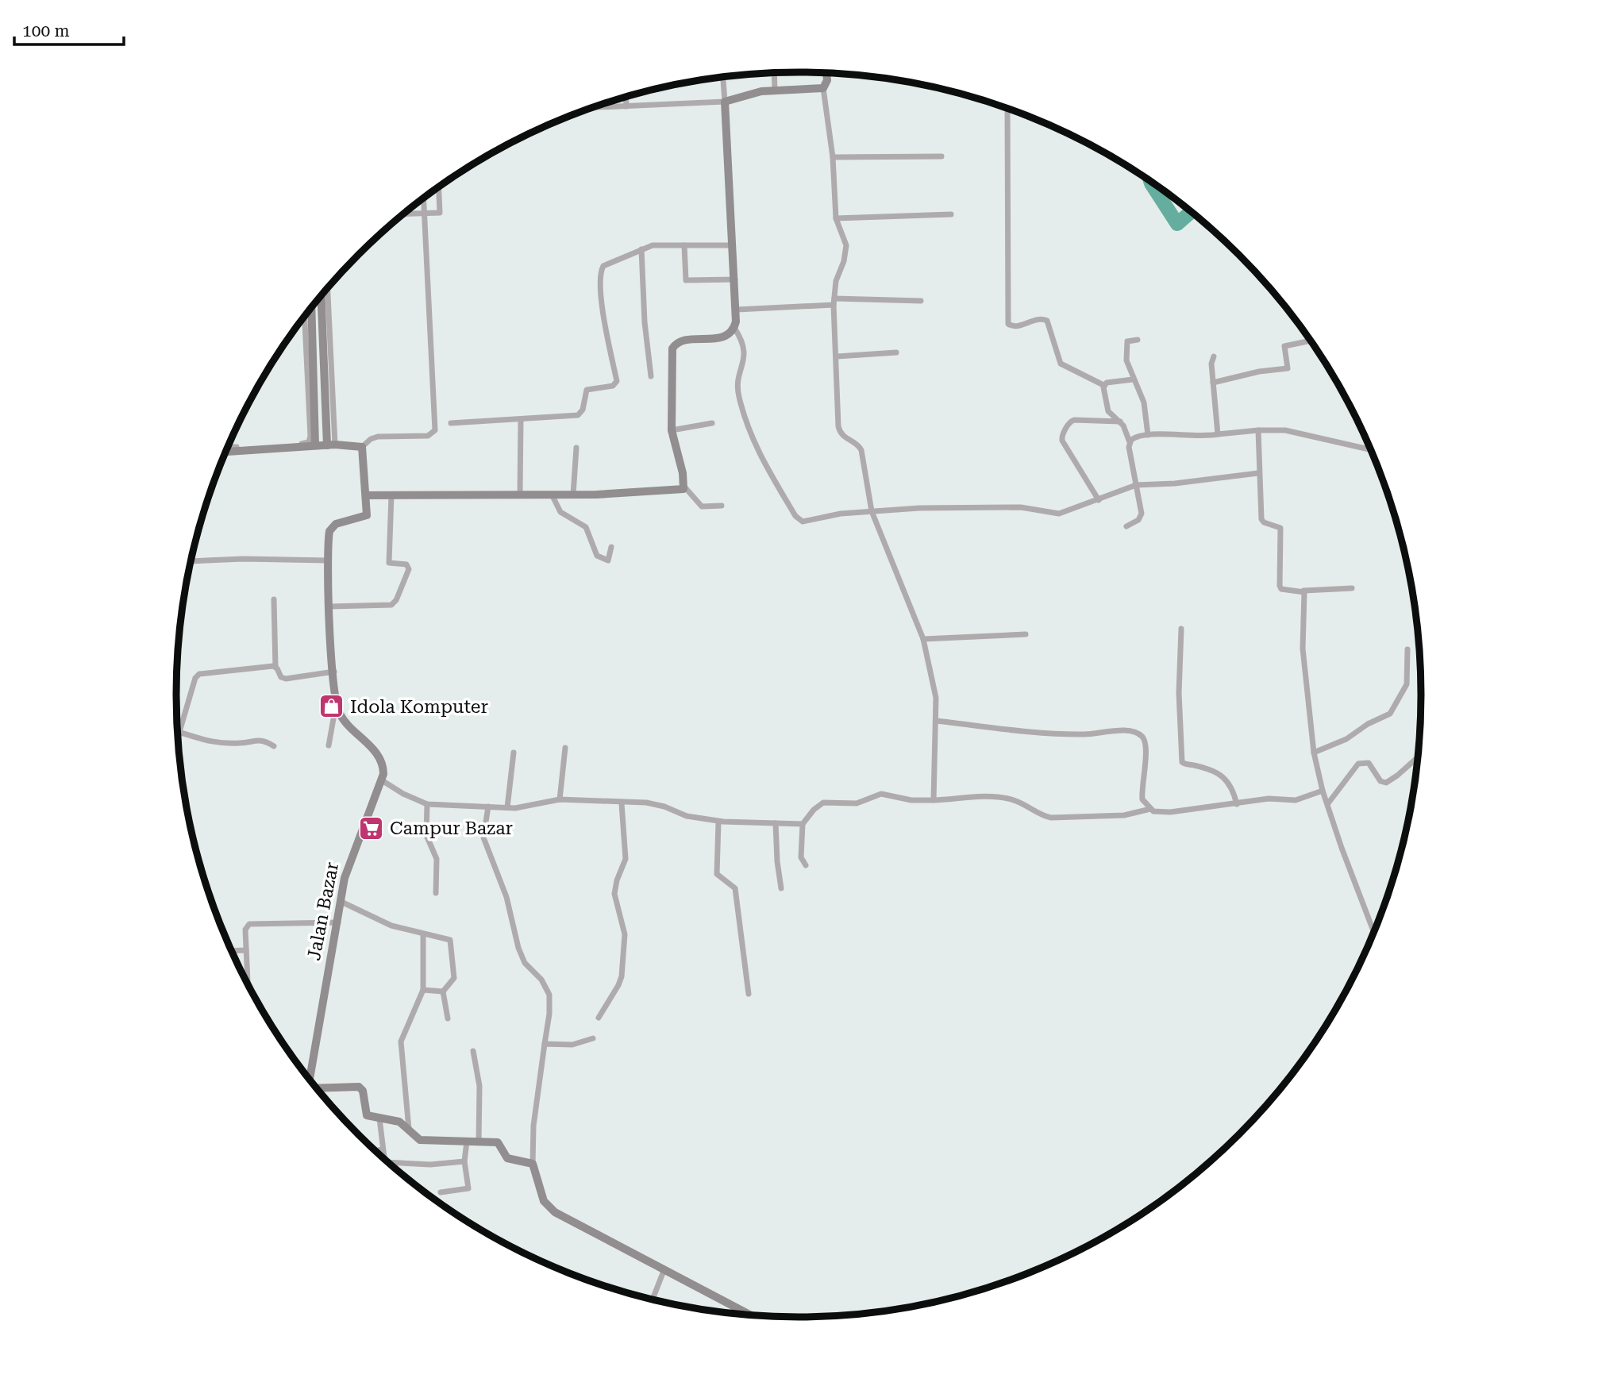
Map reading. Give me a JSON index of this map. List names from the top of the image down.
{
  "streets": {
    "street": ["Jalan Bazar"]
  },
  "places": {
    "shop": ["Idola Komputer"],
    "supermarket": ["Campur Bazar"]
  },
  "scale_bar": "100 m"
}
